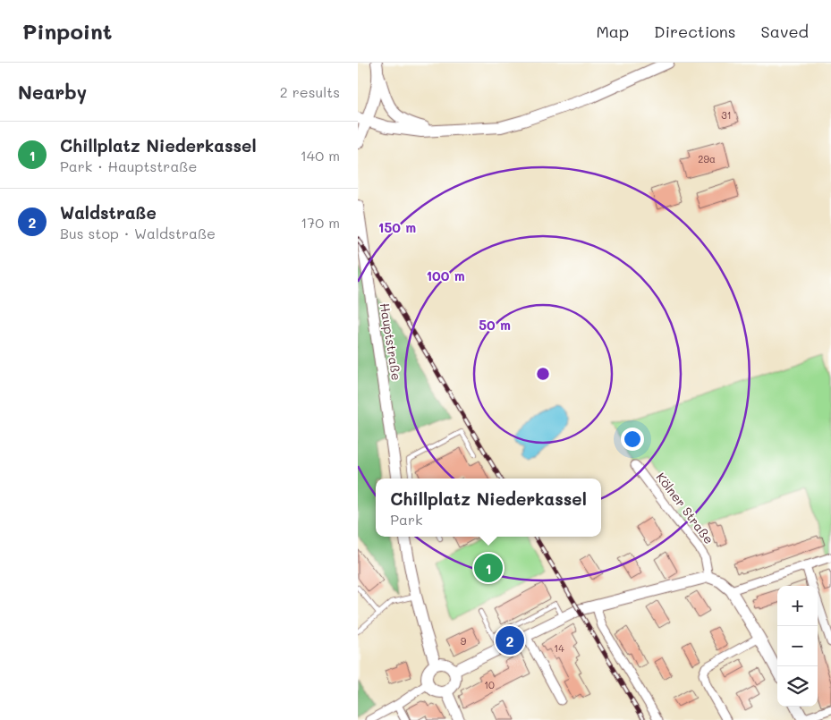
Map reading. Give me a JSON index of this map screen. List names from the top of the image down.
{
  "streets": {
    "street": ["Hauptstraße", "Kölner Straße"]
  },
  "house_numbers": [
    "31",
    "29a",
    "9",
    "14",
    "10"
  ],
  "page": {
    "header": "Pinpoint",
    "nav": ["Map", "Directions", "Saved"],
    "heading": ["Nearby", "2 results"],
    "list": [
      {
        "mark": "1",
        "name": "Chillplatz Niederkassel",
        "note": "Park · Hauptstraße",
        "value": "140 m"
      },
      {
        "mark": "2",
        "name": "Waldstraße",
        "note": "Bus stop · Waldstraße",
        "value": "170 m"
      }
    ],
    "popup": ["Chillplatz Niederkassel", "Park"],
    "pins": ["1", "2"],
    "map_buttons": ["+", "−"]
  },
  "rings": ["150 m", "100 m", "50 m"]
}
